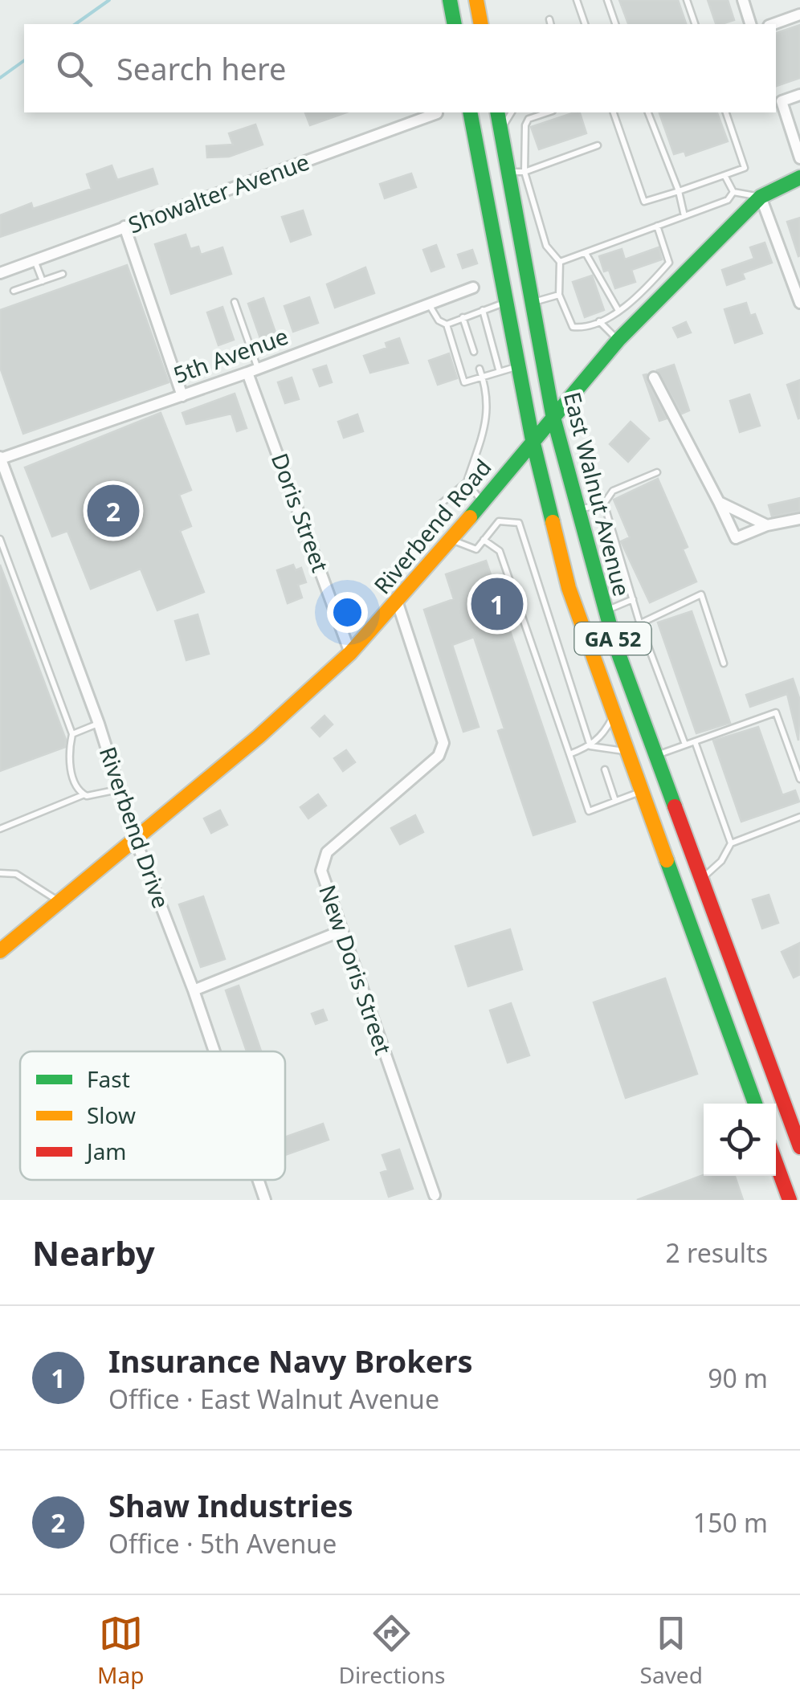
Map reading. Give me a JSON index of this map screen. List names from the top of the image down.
{
  "streets": {
    "main road": ["East Walnut Avenue", "Riverbend Road", "GA 52"],
    "street": [
      "Showalter Avenue",
      "5th Avenue",
      "Doris Street",
      "Riverbend Drive",
      "New Doris Street"
    ]
  },
  "crossings": [
    ["5th Avenue", "Doris Street"],
    ["5th Avenue", "Riverbend Drive"],
    ["East Walnut Avenue", "Riverbend Road"],
    ["Doris Street", "Riverbend Road"],
    ["Riverbend Road", "GA 52"],
    ["Riverbend Road", "Riverbend Drive"],
    ["Riverbend Road", "New Doris Street"]
  ],
  "legend": ["Fast", "Slow", "Jam"],
  "page": {
    "search": "Search here",
    "pins": ["2", "1"],
    "heading": ["Nearby", "2 results"],
    "list": [
      {
        "mark": "1",
        "name": "Insurance Navy Brokers",
        "note": "Office · East Walnut Avenue",
        "value": "90 m"
      },
      {
        "mark": "2",
        "name": "Shaw Industries",
        "note": "Office · 5th Avenue",
        "value": "150 m"
      }
    ],
    "nav": ["Map", "Directions", "Saved"]
  }
}
